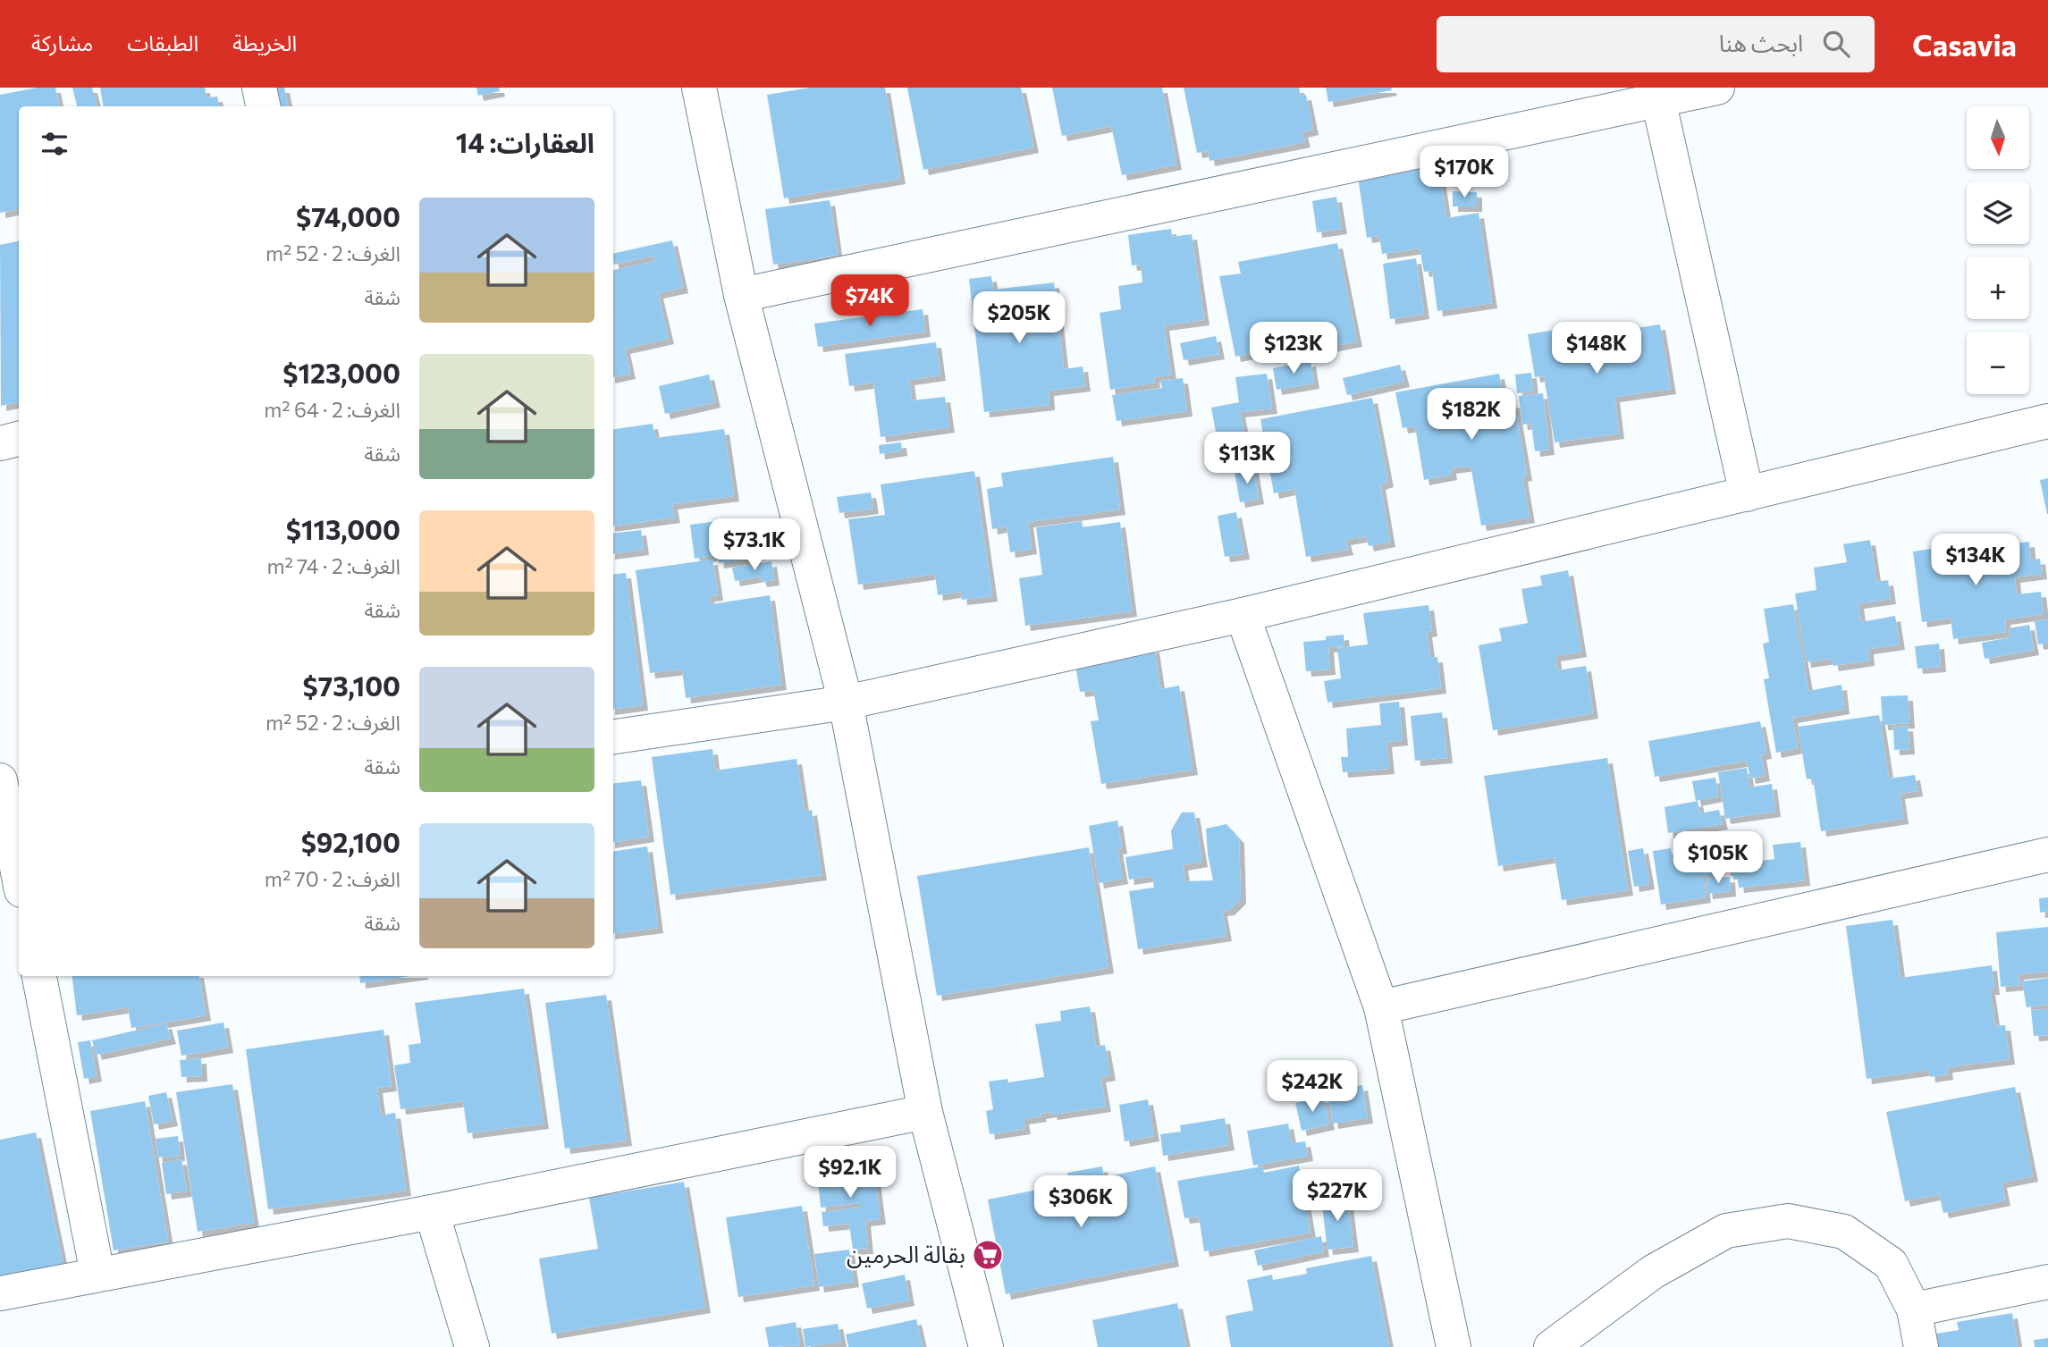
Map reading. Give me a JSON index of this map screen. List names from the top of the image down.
{
  "places": {
    "supermarket": ["بقالة الحرمين"]
  },
  "north": "bottom",
  "page": {
    "header": "Casavia",
    "search": "ابحث هنا",
    "nav": ["الخريطة", "الطبقات", "مشاركة"],
    "map_buttons": ["+", "−"],
    "heading": "العقارات: 14",
    "price": [
      "$170K",
      "$74K",
      "$205K",
      "$123K",
      "$148K",
      "$182K",
      "$113K",
      "$73.1K",
      "$134K",
      "$105K",
      "$242K",
      "$92.1K",
      "$227K",
      "$306K"
    ],
    "list": [
      {
        "name": "$74,000",
        "note": "الغرف: 2 · 52 m² · شقة"
      },
      {
        "name": "$123,000",
        "note": "الغرف: 2 · 64 m² · شقة"
      },
      {
        "name": "$113,000",
        "note": "الغرف: 2 · 74 m² · شقة"
      },
      {
        "name": "$73,100",
        "note": "الغرف: 2 · 52 m² · شقة"
      },
      {
        "name": "$92,100",
        "note": "الغرف: 2 · 70 m² · شقة"
      }
    ]
  }
}
